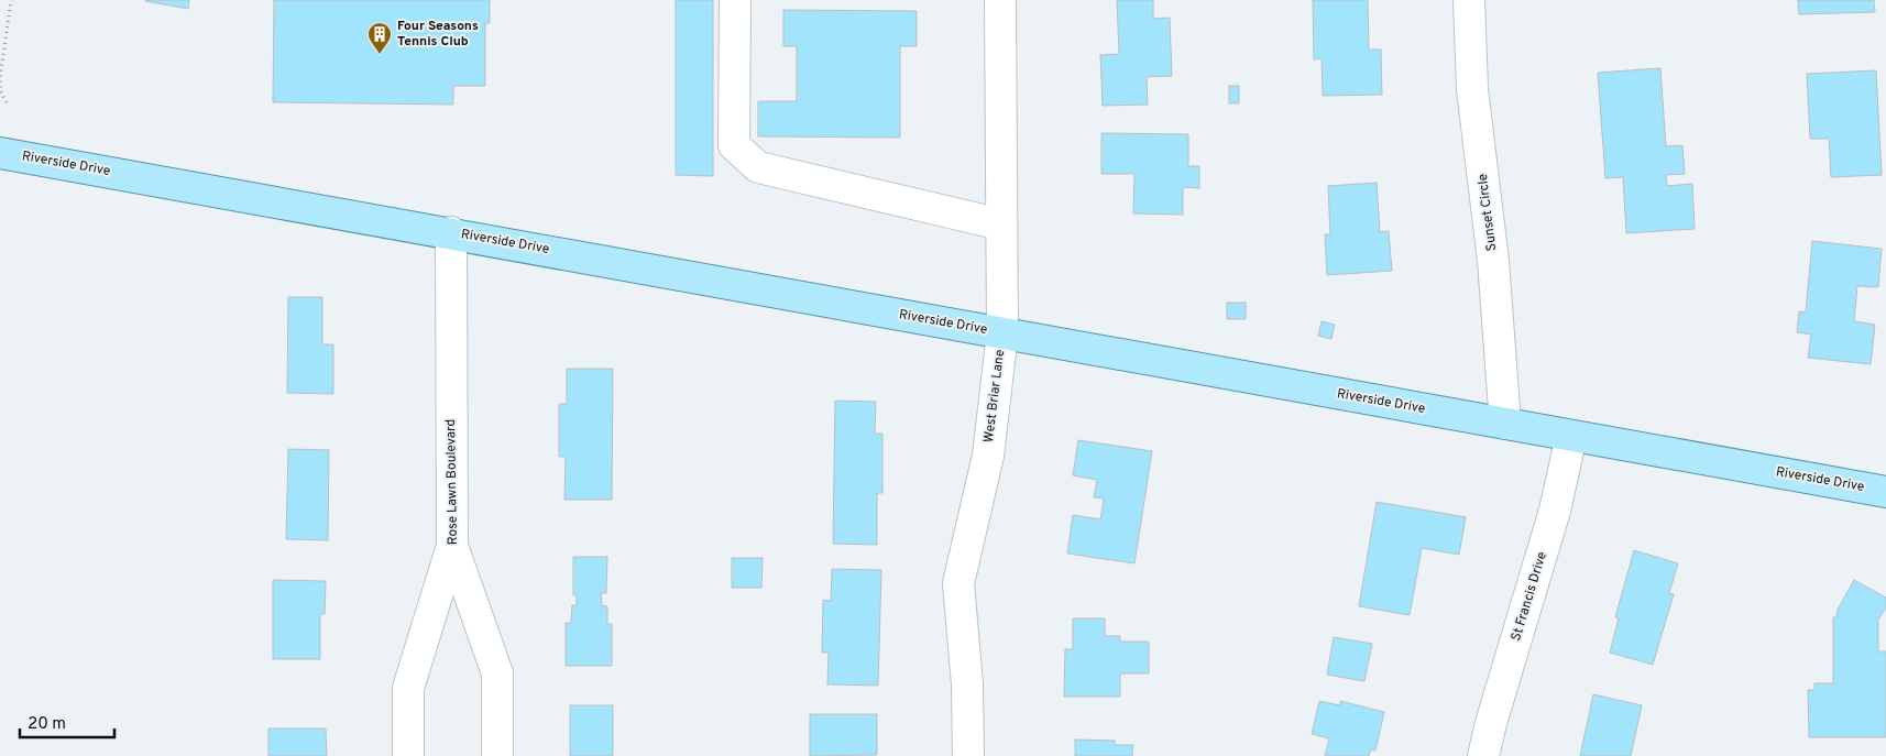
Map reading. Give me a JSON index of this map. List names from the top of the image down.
{
  "streets": {
    "main road": ["Riverside Drive"],
    "street": [
      "Sunset Circle",
      "West Briar Lane",
      "Rose Lawn Boulevard",
      "St Francis Drive"
    ]
  },
  "crossings": [
    ["Riverside Drive", "Sunset Circle"],
    ["Riverside Drive", "West Briar Lane"],
    ["Riverside Drive", "Rose Lawn Boulevard"],
    ["Riverside Drive", "St Francis Drive"]
  ],
  "places": {
    "building": ["Four Seasons Tennis Club"]
  },
  "scale_bar": "20 m"
}
